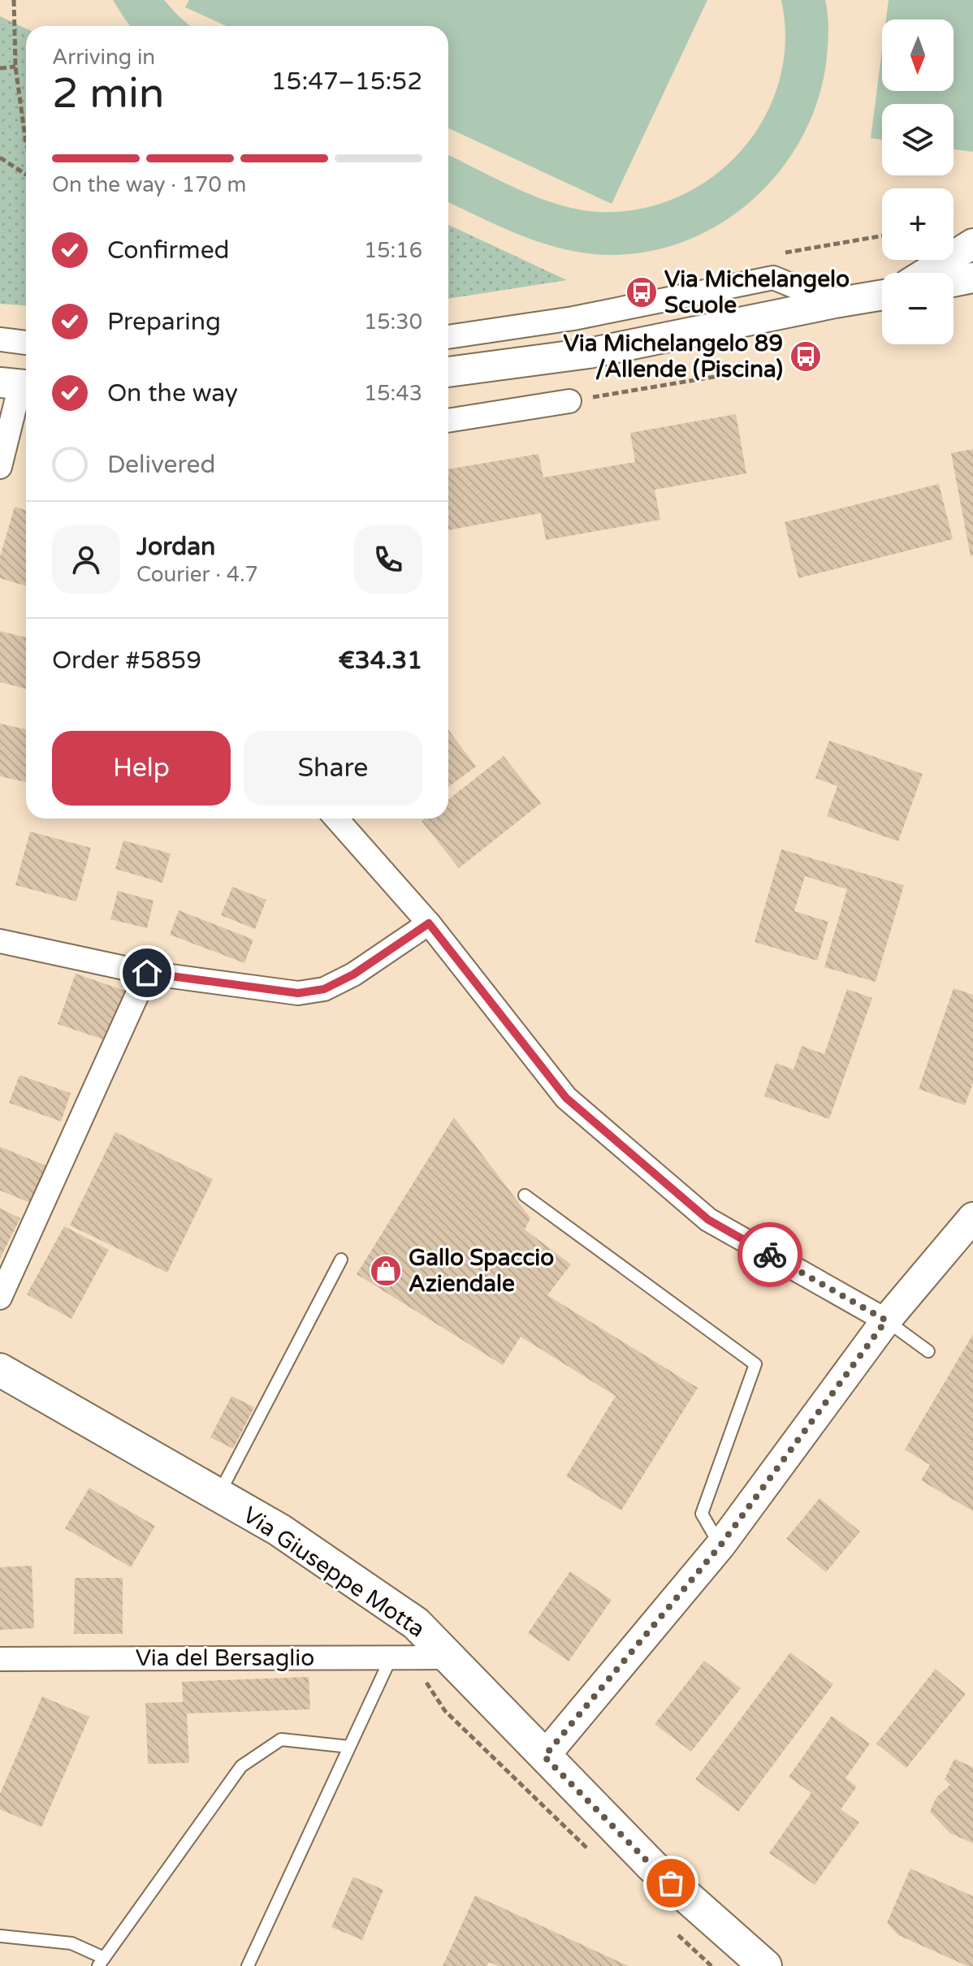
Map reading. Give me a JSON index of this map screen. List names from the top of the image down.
{
  "streets": {
    "main road": ["Via Giuseppe Motta"],
    "street": ["Via del Bersaglio"]
  },
  "crossings": [
    ["Via Giuseppe Motta", "Via del Bersaglio"]
  ],
  "places": {
    "bus stop": ["Via Michelangelo Scuole", "Via Michelangelo 89 /Allende (Piscina)"],
    "shop": ["Gallo Spaccio Aziendale"]
  },
  "north": "bottom",
  "page": {
    "map_buttons": ["+", "−"],
    "heading": ["2 min", "Arriving in", "15:47–15:52"],
    "panel": [
      "Jordan",
      "Courier · 4.7",
      "Order #5859",
      "€34.31"
    ],
    "bar": "On the way · 170 m",
    "list": [
      ["Confirmed", "15:16"],
      ["Preparing", "15:30"],
      ["On the way", "15:43"],
      "Delivered"
    ],
    "buttons": ["Help", "Share"]
  }
}
